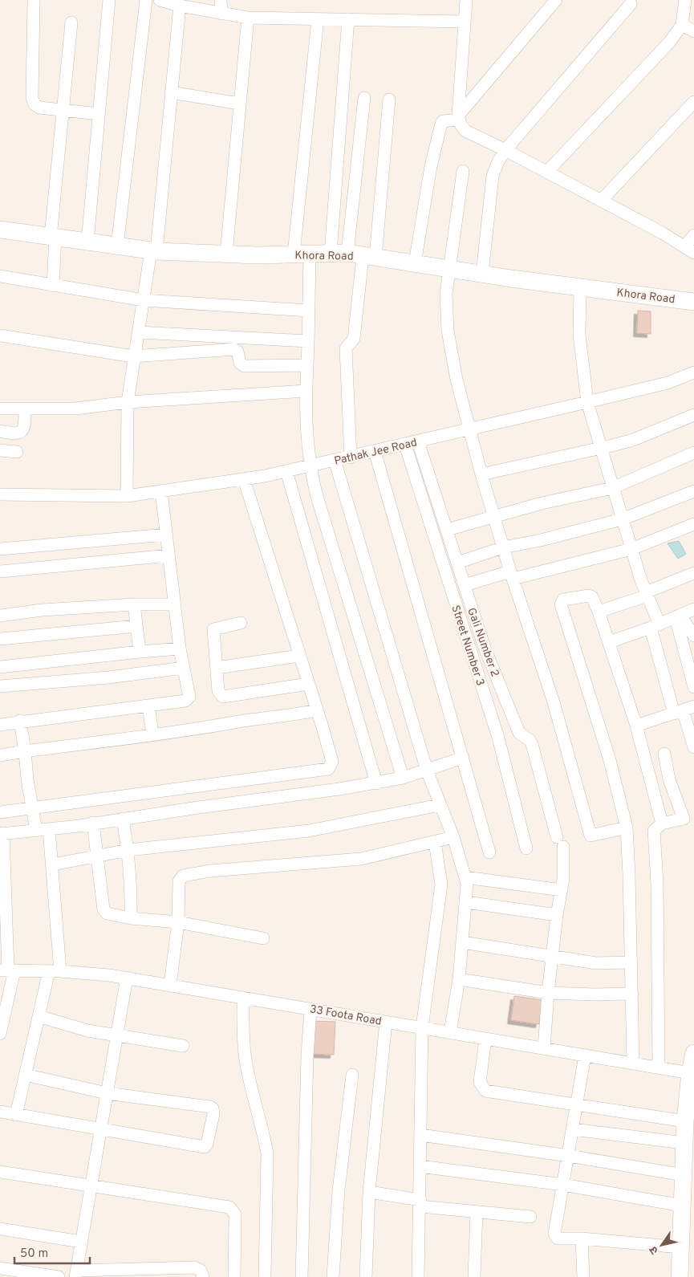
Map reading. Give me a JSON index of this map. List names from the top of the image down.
{
  "streets": {
    "street": [
      "Khora Road",
      "Pathak Jee Road",
      "Gali Number 2",
      "Street Number 3",
      "33 Foota Road"
    ]
  },
  "crossings": [
    ["Pathak Jee Road", "Gali Number 2"],
    ["Pathak Jee Road", "Street Number 3"],
    ["Gali Number 2", "33 Foota Road"]
  ],
  "scale_bar": "50 m",
  "north": "bottom left"
}
